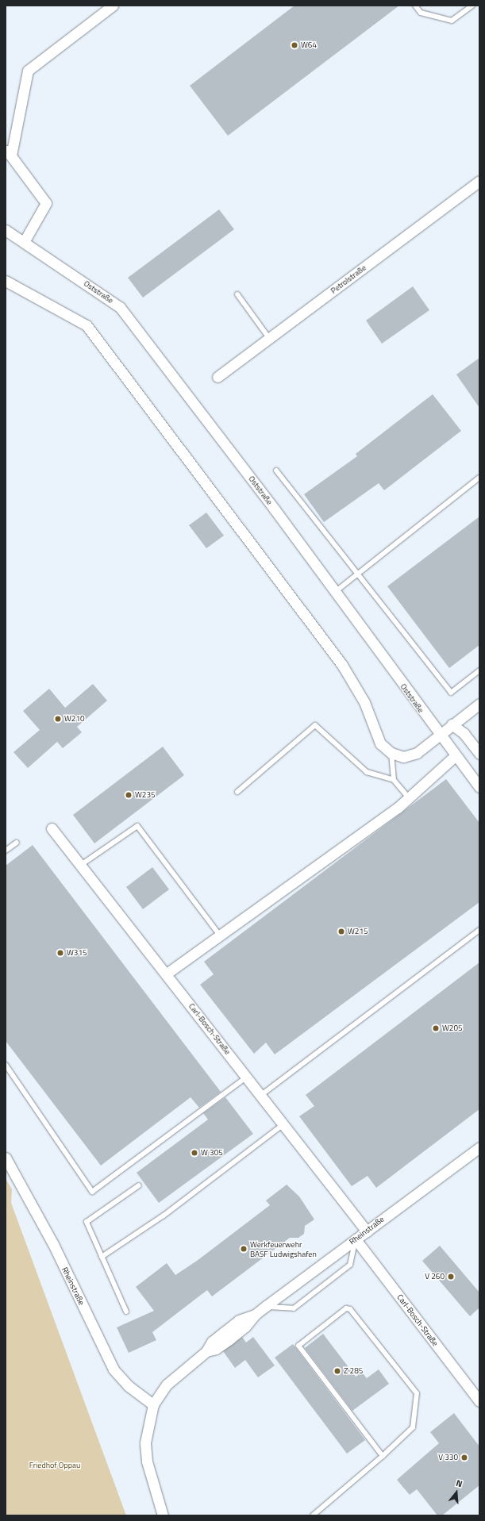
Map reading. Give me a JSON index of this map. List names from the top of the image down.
{
  "streets": {
    "street": [
      "Petrolstraße",
      "Oststraße",
      "Carl-Bosch-Straße",
      "Rheinstraße"
    ]
  },
  "crossings": [
    ["Carl-Bosch-Straße", "Rheinstraße"]
  ],
  "parks": ["Friedhof Oppau"],
  "places": [
    "W64",
    "W210",
    "W235",
    "W215",
    "W315",
    "W205",
    "W 305",
    "Werkfeuerwehr BASF Ludwigshafen",
    "V 260",
    "Z 285",
    "V 330"
  ],
  "north": "top"
}
